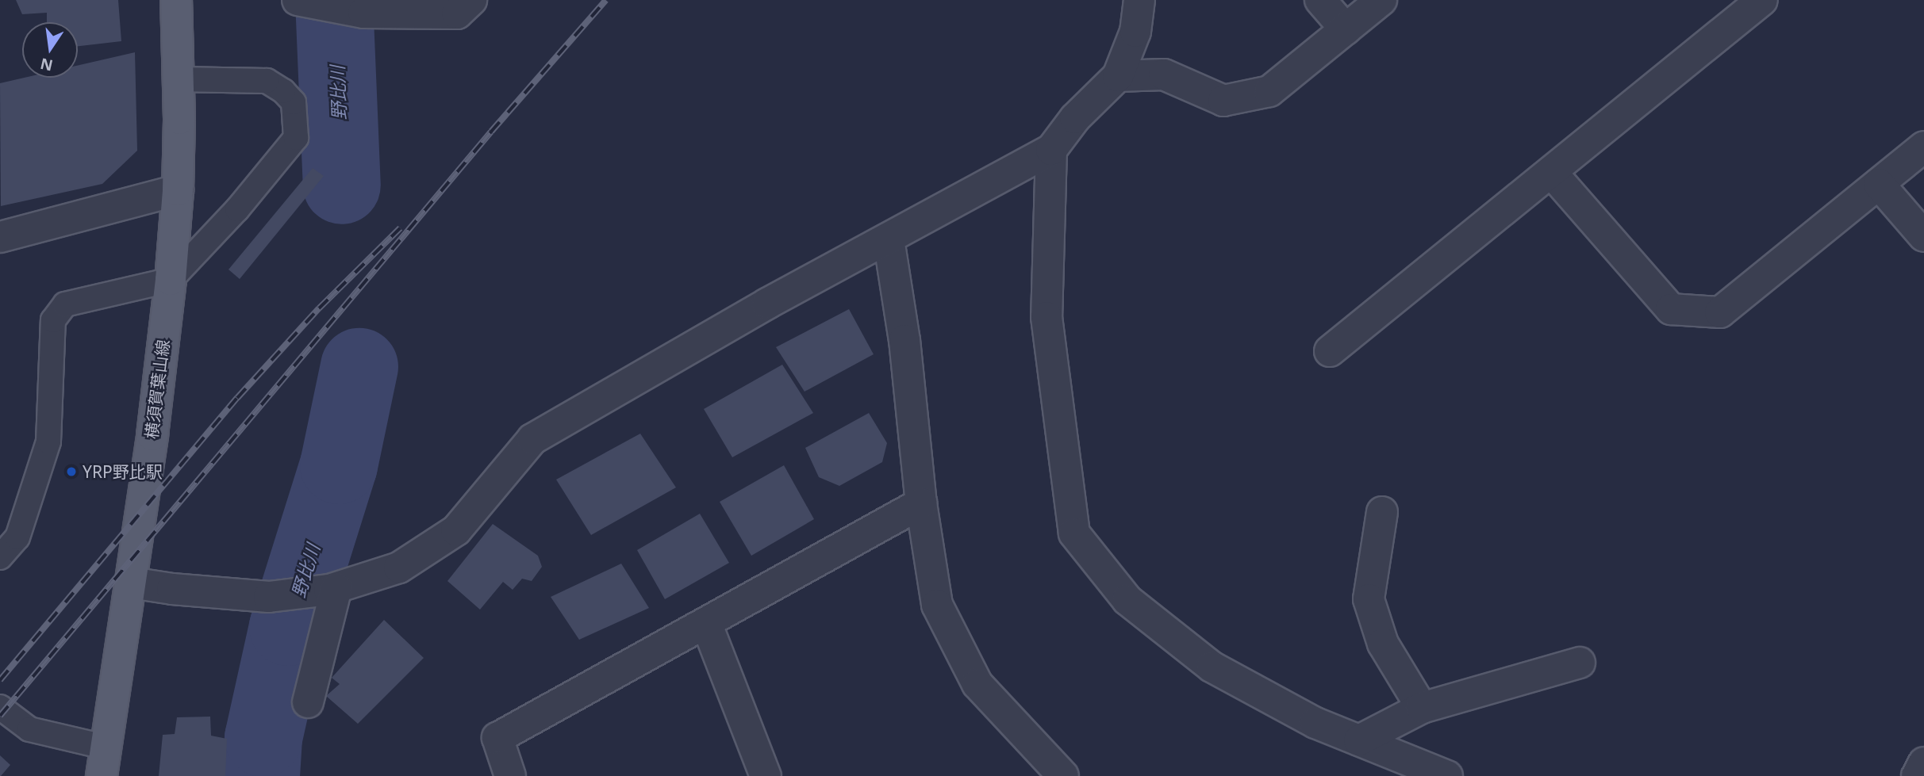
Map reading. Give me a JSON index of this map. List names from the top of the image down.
{
  "streets": {
    "main road": ["横須賀葉山線"]
  },
  "water": ["野比川"],
  "places": ["YRP野比駅"],
  "north": "bottom"
}
